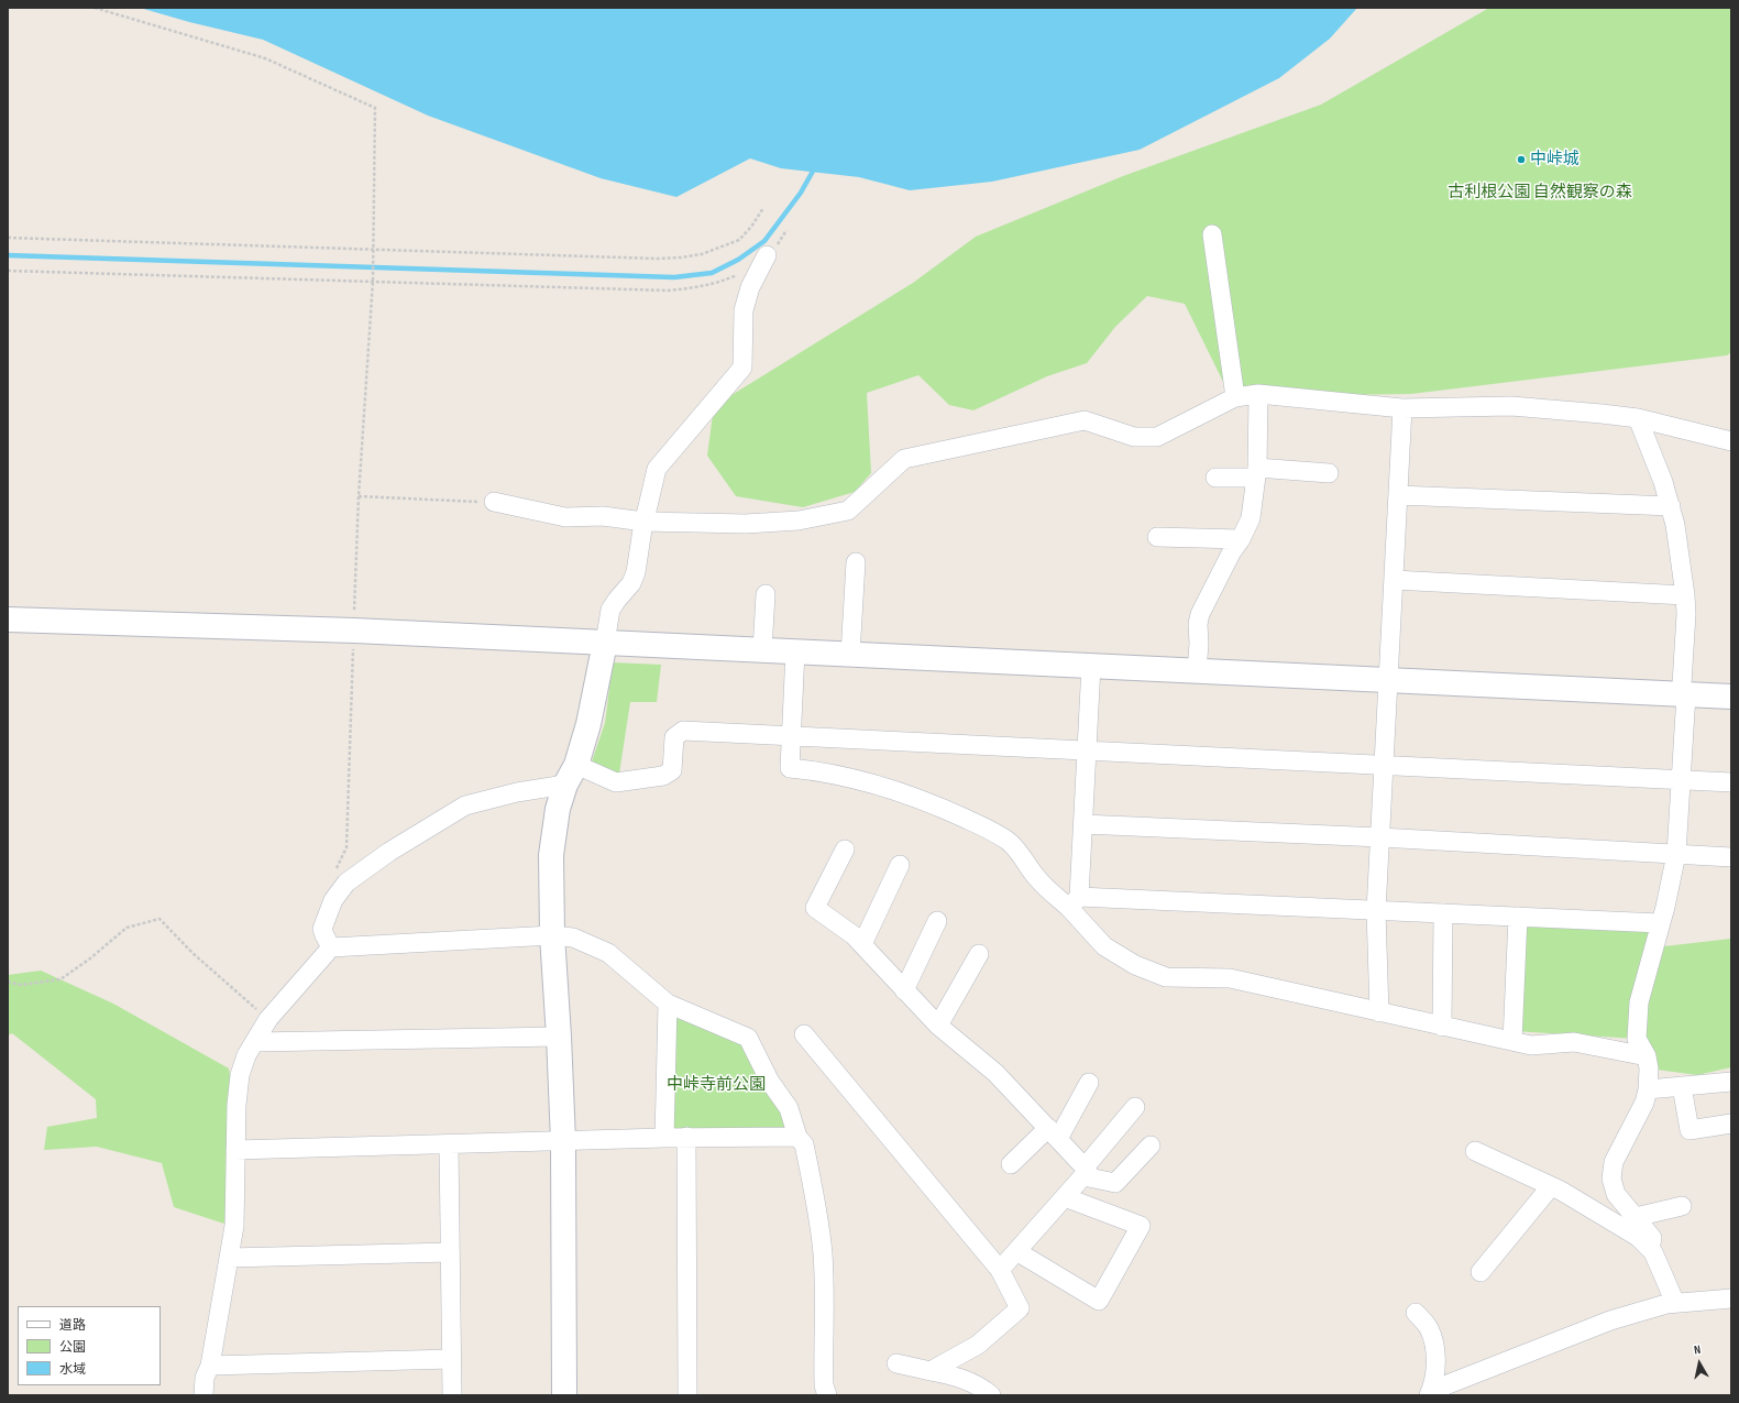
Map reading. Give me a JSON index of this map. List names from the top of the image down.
{
  "parks": ["古利根公園 自然観察の森", "中峠寺前公園"],
  "places": ["中峠城"],
  "legend": ["道路", "公園", "水域"],
  "north": "top"
}
